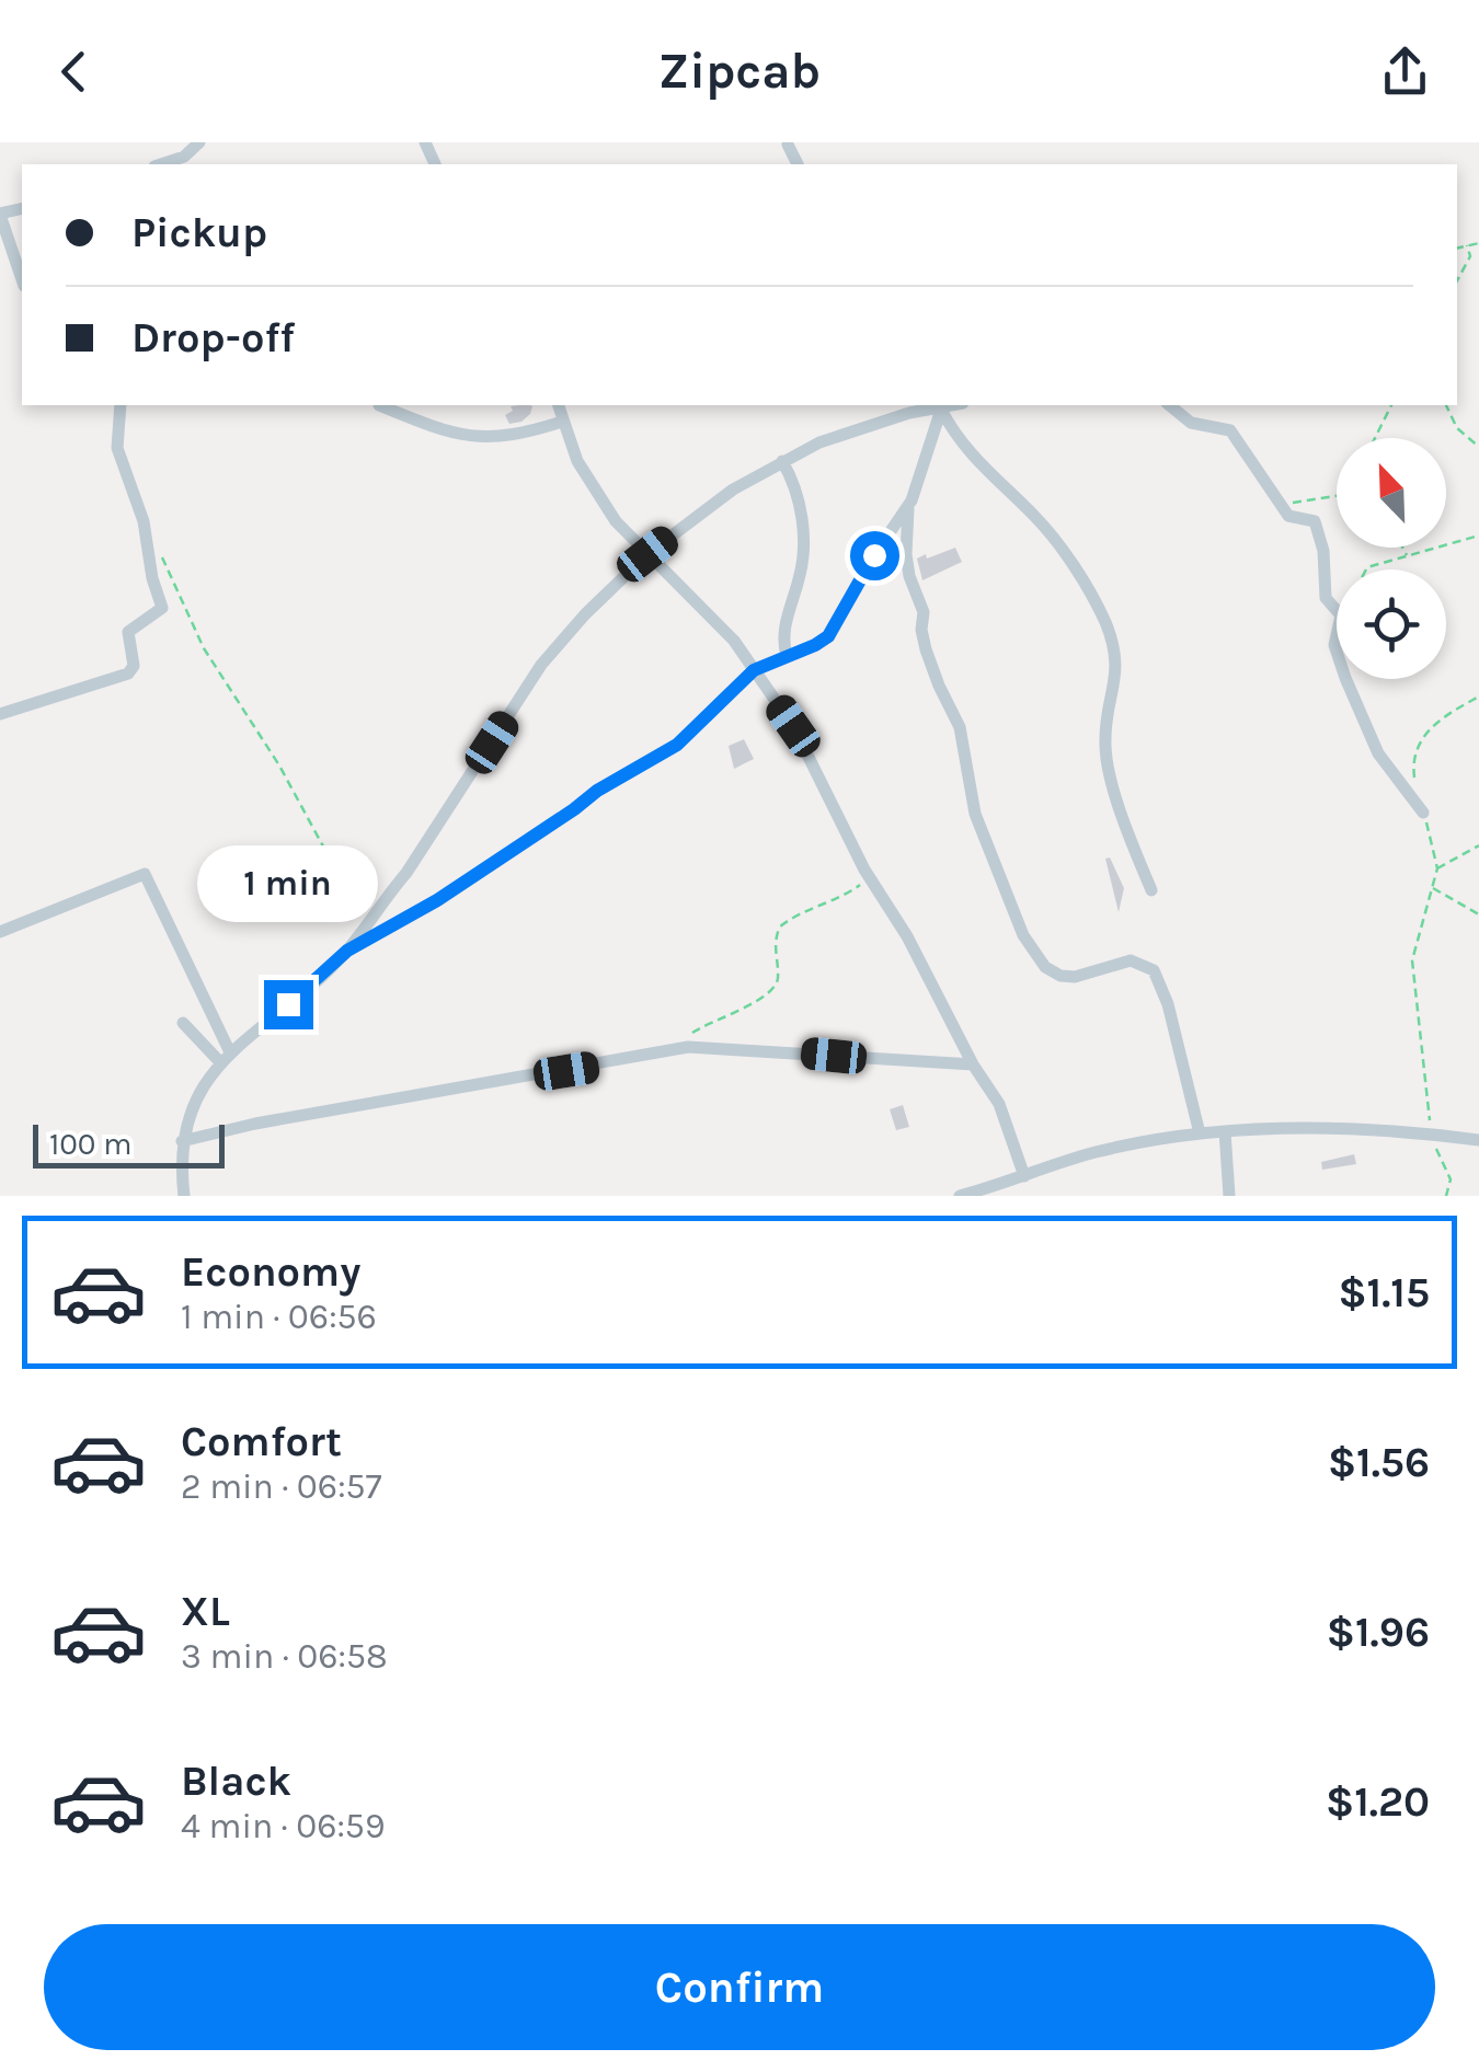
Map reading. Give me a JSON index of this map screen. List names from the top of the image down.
{
  "scale_bar": "100 m",
  "north": "top left",
  "page": {
    "header": "Zipcab",
    "banner": ["Pickup", "Drop-off"],
    "bubble": "1 min",
    "scale": "100 m",
    "list": [
      {
        "name": "Economy",
        "note": "1 min · 06:56",
        "value": "$1.15"
      },
      {
        "name": "Comfort",
        "note": "2 min · 06:57",
        "value": "$1.56"
      },
      {
        "name": "XL",
        "note": "3 min · 06:58",
        "value": "$1.96"
      },
      {
        "name": "Black",
        "note": "4 min · 06:59",
        "value": "$1.20"
      }
    ],
    "buttons": "Confirm"
  }
}
